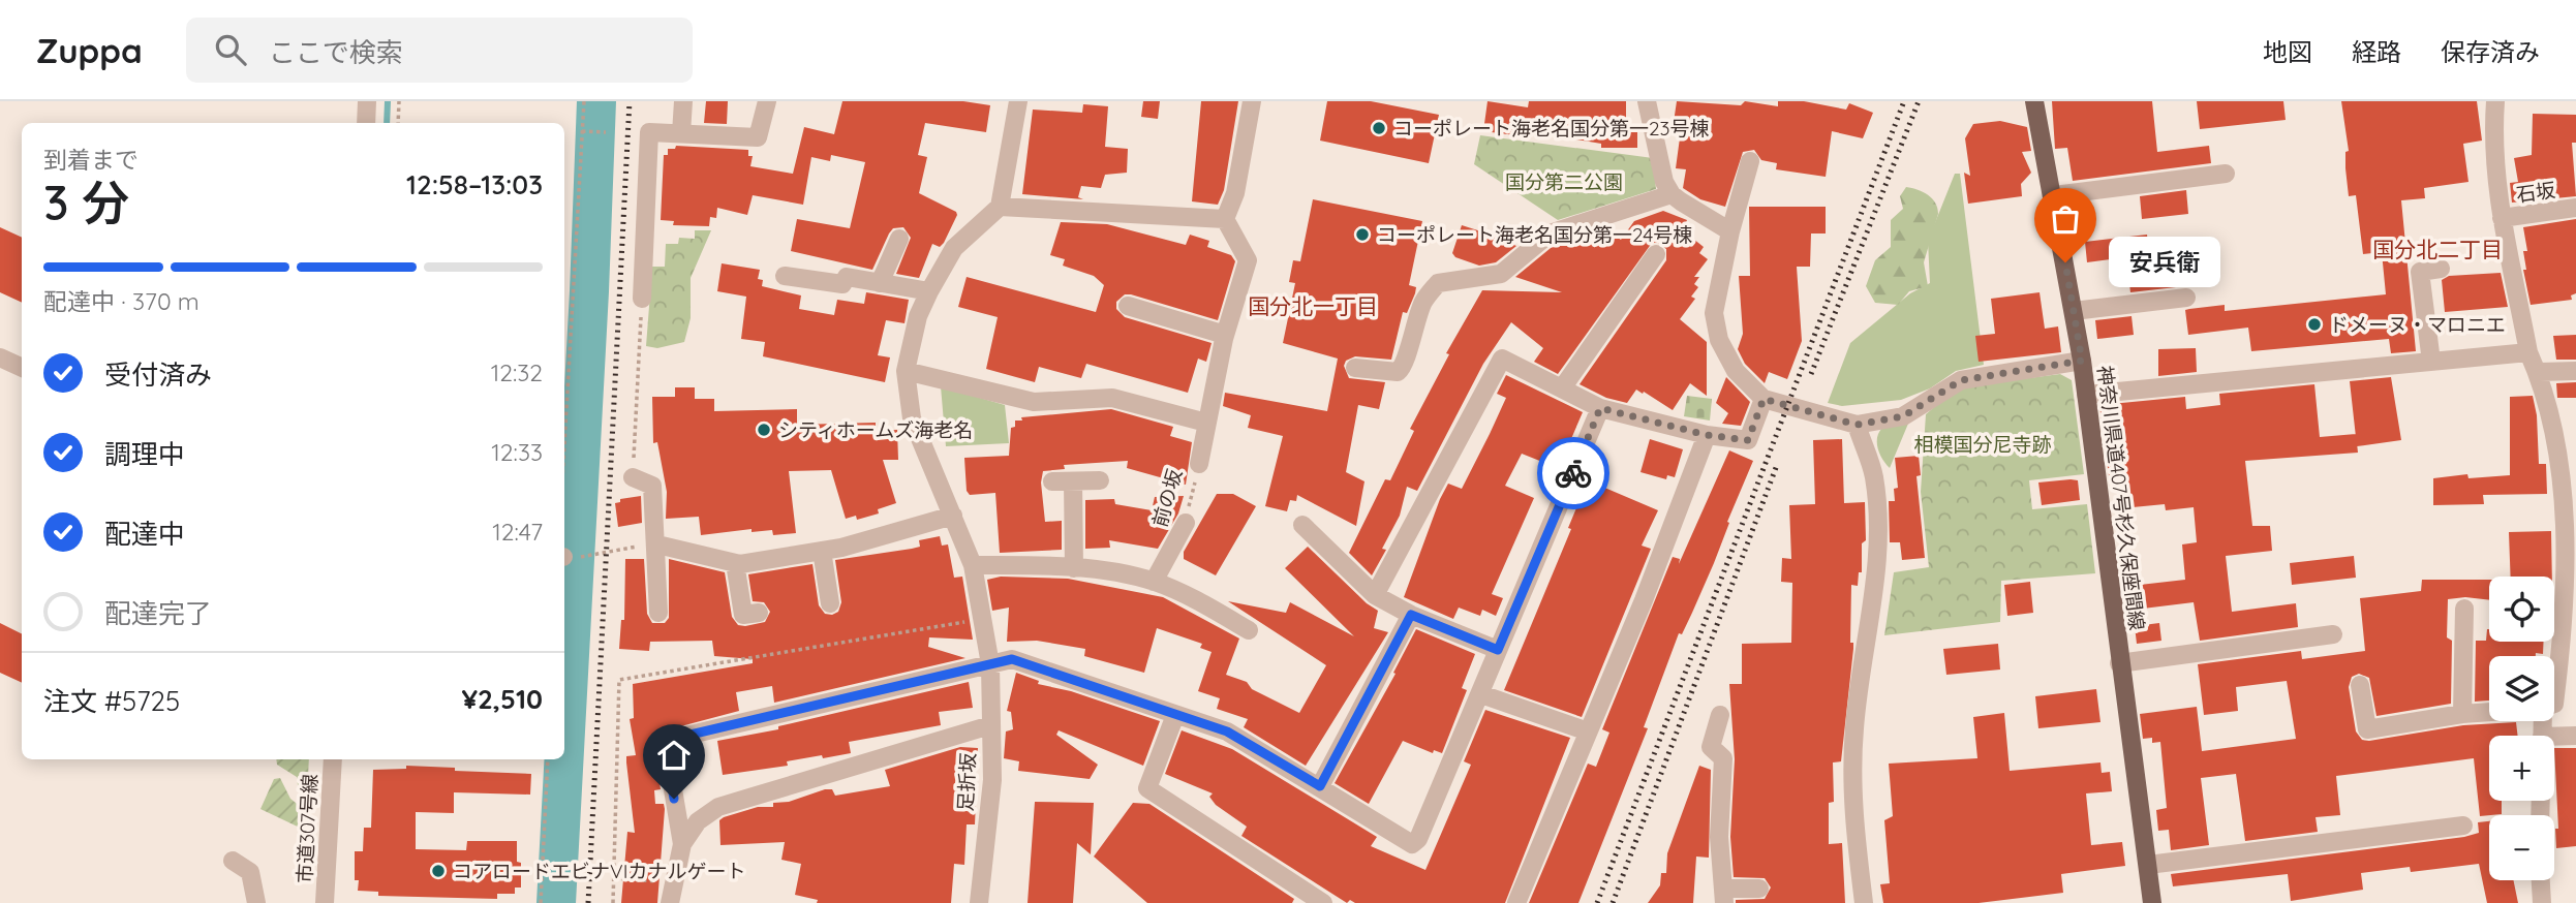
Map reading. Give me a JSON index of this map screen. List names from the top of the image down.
{
  "streets": {
    "main road": ["神奈川県道407号杉久保座間線"],
    "street": [
      "石坂",
      "前の坂",
      "足折坂",
      "市道307号線"
    ]
  },
  "districts": ["国分北二丁目", "国分北一丁目"],
  "parks": ["国分第二公園", "相模国分尼寺跡"],
  "places": [
    "コーポレート海老名国分第一23号棟",
    "コーポレート海老名国分第一24号棟",
    "安兵衛",
    "ドメーヌ・マロニエ",
    "シティホームズ海老名",
    "コアロードエビナVIカナルゲート"
  ],
  "page": {
    "header": "Zuppa",
    "search": "ここで検索",
    "nav": ["地図", "経路", "保存済み"],
    "heading": ["3 分", "到着まで", "12:58–13:03"],
    "panel": ["注文 #5725", "¥2,510"],
    "bubble": "安兵衛",
    "bar": "配達中 · 370 m",
    "list": [
      ["受付済み", "12:32"],
      ["調理中", "12:33"],
      ["配達中", "12:47"],
      "配達完了"
    ],
    "map_buttons": ["+", "−"]
  }
}
